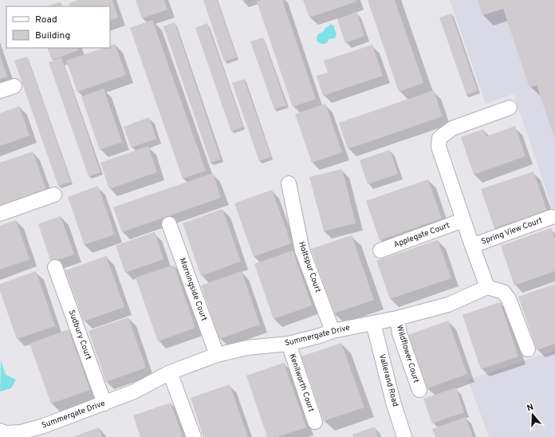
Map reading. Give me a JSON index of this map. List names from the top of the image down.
{
  "streets": {
    "street": [
      "Spring View Court",
      "Applegate Court",
      "Holtspur Court",
      "Morningside Court",
      "Sudbury Court",
      "Summergate Drive",
      "Wildflower Court",
      "Vallerand Road",
      "Kenilworth Court"
    ]
  },
  "crossings": [
    ["Holtspur Court", "Summergate Drive"],
    ["Morningside Court", "Summergate Drive"],
    ["Sudbury Court", "Summergate Drive"],
    ["Summergate Drive", "Wildflower Court"],
    ["Summergate Drive", "Vallerand Road"],
    ["Summergate Drive", "Kenilworth Court"]
  ],
  "legend": ["Road", "Building"],
  "north": "top"
}
